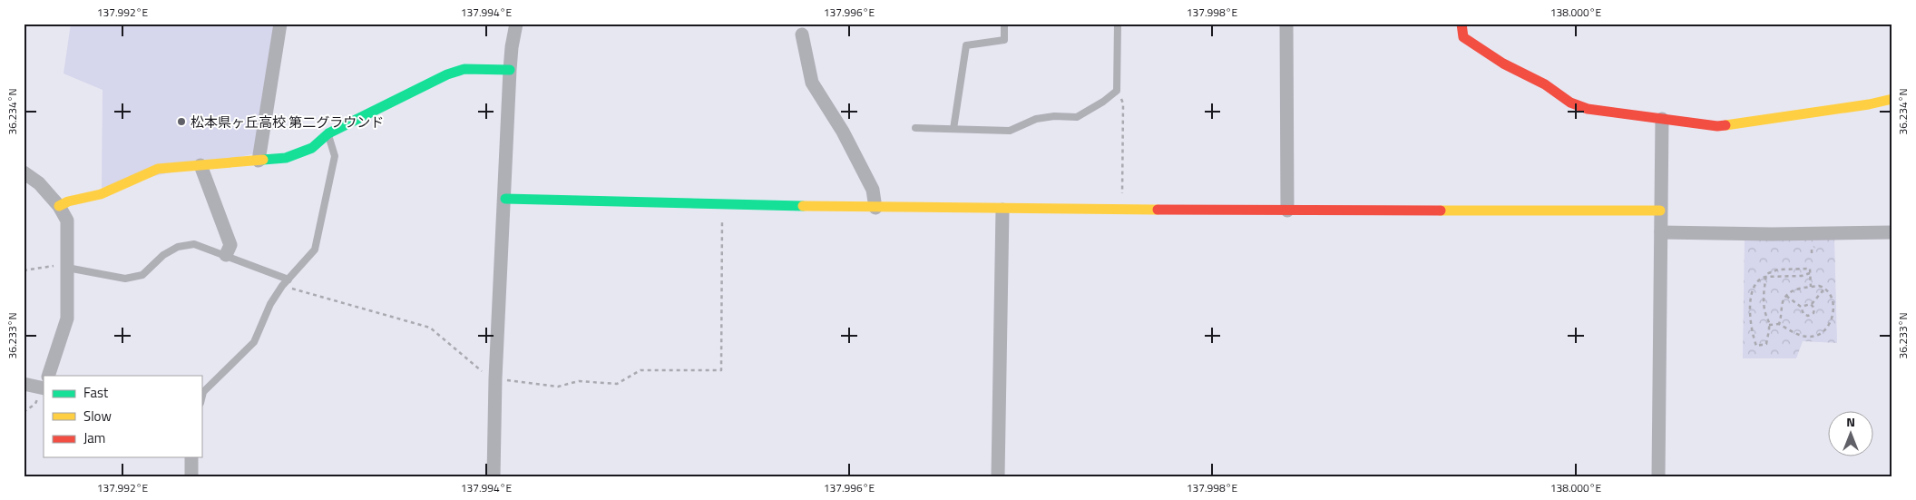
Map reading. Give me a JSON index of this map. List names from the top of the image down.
{
  "places": ["松本県ヶ丘高校 第二グラウンド"],
  "legend": ["Fast", "Slow", "Jam"],
  "north": "top",
  "coordinates": [
    "137.992°E",
    "137.994°E",
    "137.996°E",
    "137.998°E",
    "138.000°E",
    "36.234°N",
    "36.233°N"
  ]
}
